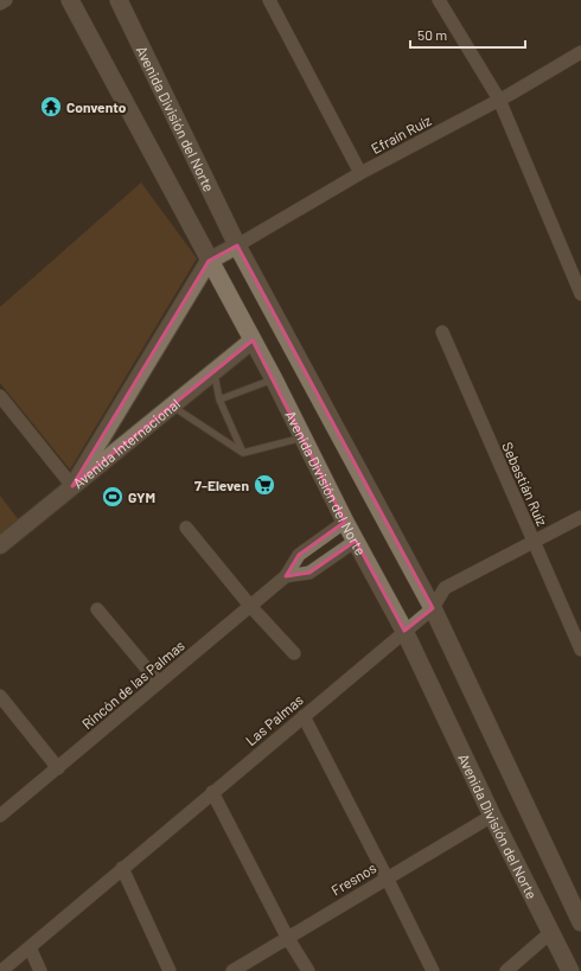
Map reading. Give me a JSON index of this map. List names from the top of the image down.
{
  "streets": {
    "main road": ["Avenida División del Norte"],
    "street": [
      "Efraín Ruíz",
      "Avenida Internacional",
      "Sebastián Ruíz",
      "Rincón de las Palmas",
      "Las Palmas",
      "Fresnos"
    ]
  },
  "crossings": [
    ["Avenida División del Norte", "Efraín Ruíz"],
    ["Avenida División del Norte", "Avenida Internacional"],
    ["Avenida División del Norte", "Las Palmas"],
    ["Avenida División del Norte", "Fresnos"],
    ["Sebastián Ruíz", "Las Palmas"]
  ],
  "places": {
    "temple": ["Convento"],
    "supermarket": ["7-Eleven"],
    "sports": ["GYM"]
  },
  "scale_bar": "50 m"
}
